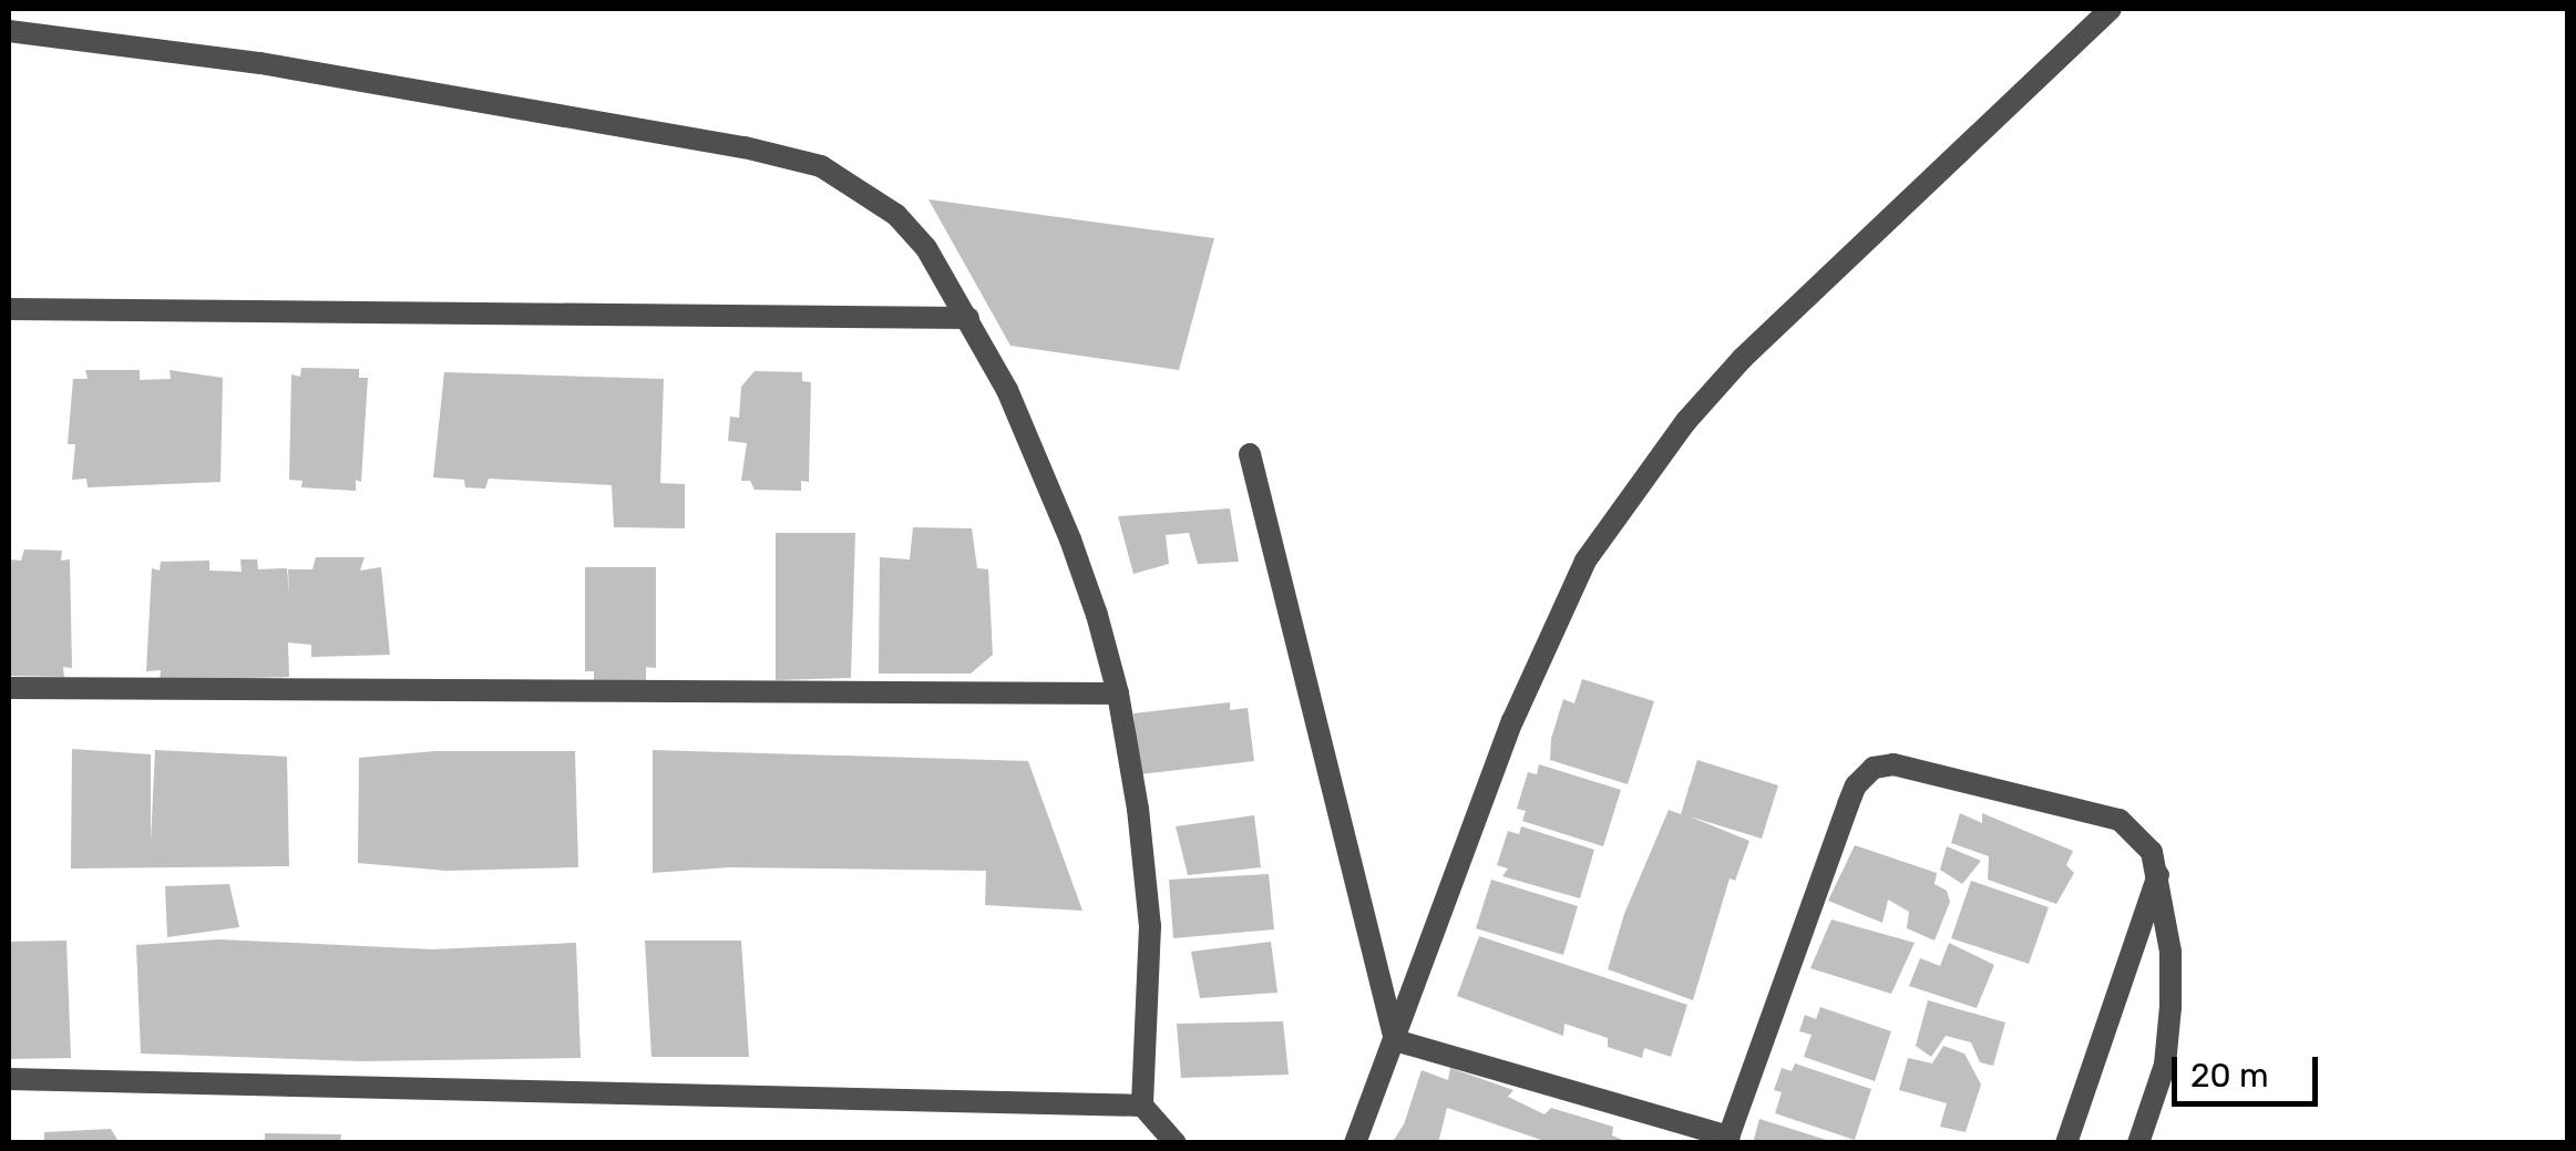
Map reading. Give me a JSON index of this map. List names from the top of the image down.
{
  "scale_bar": "20 m"
}
